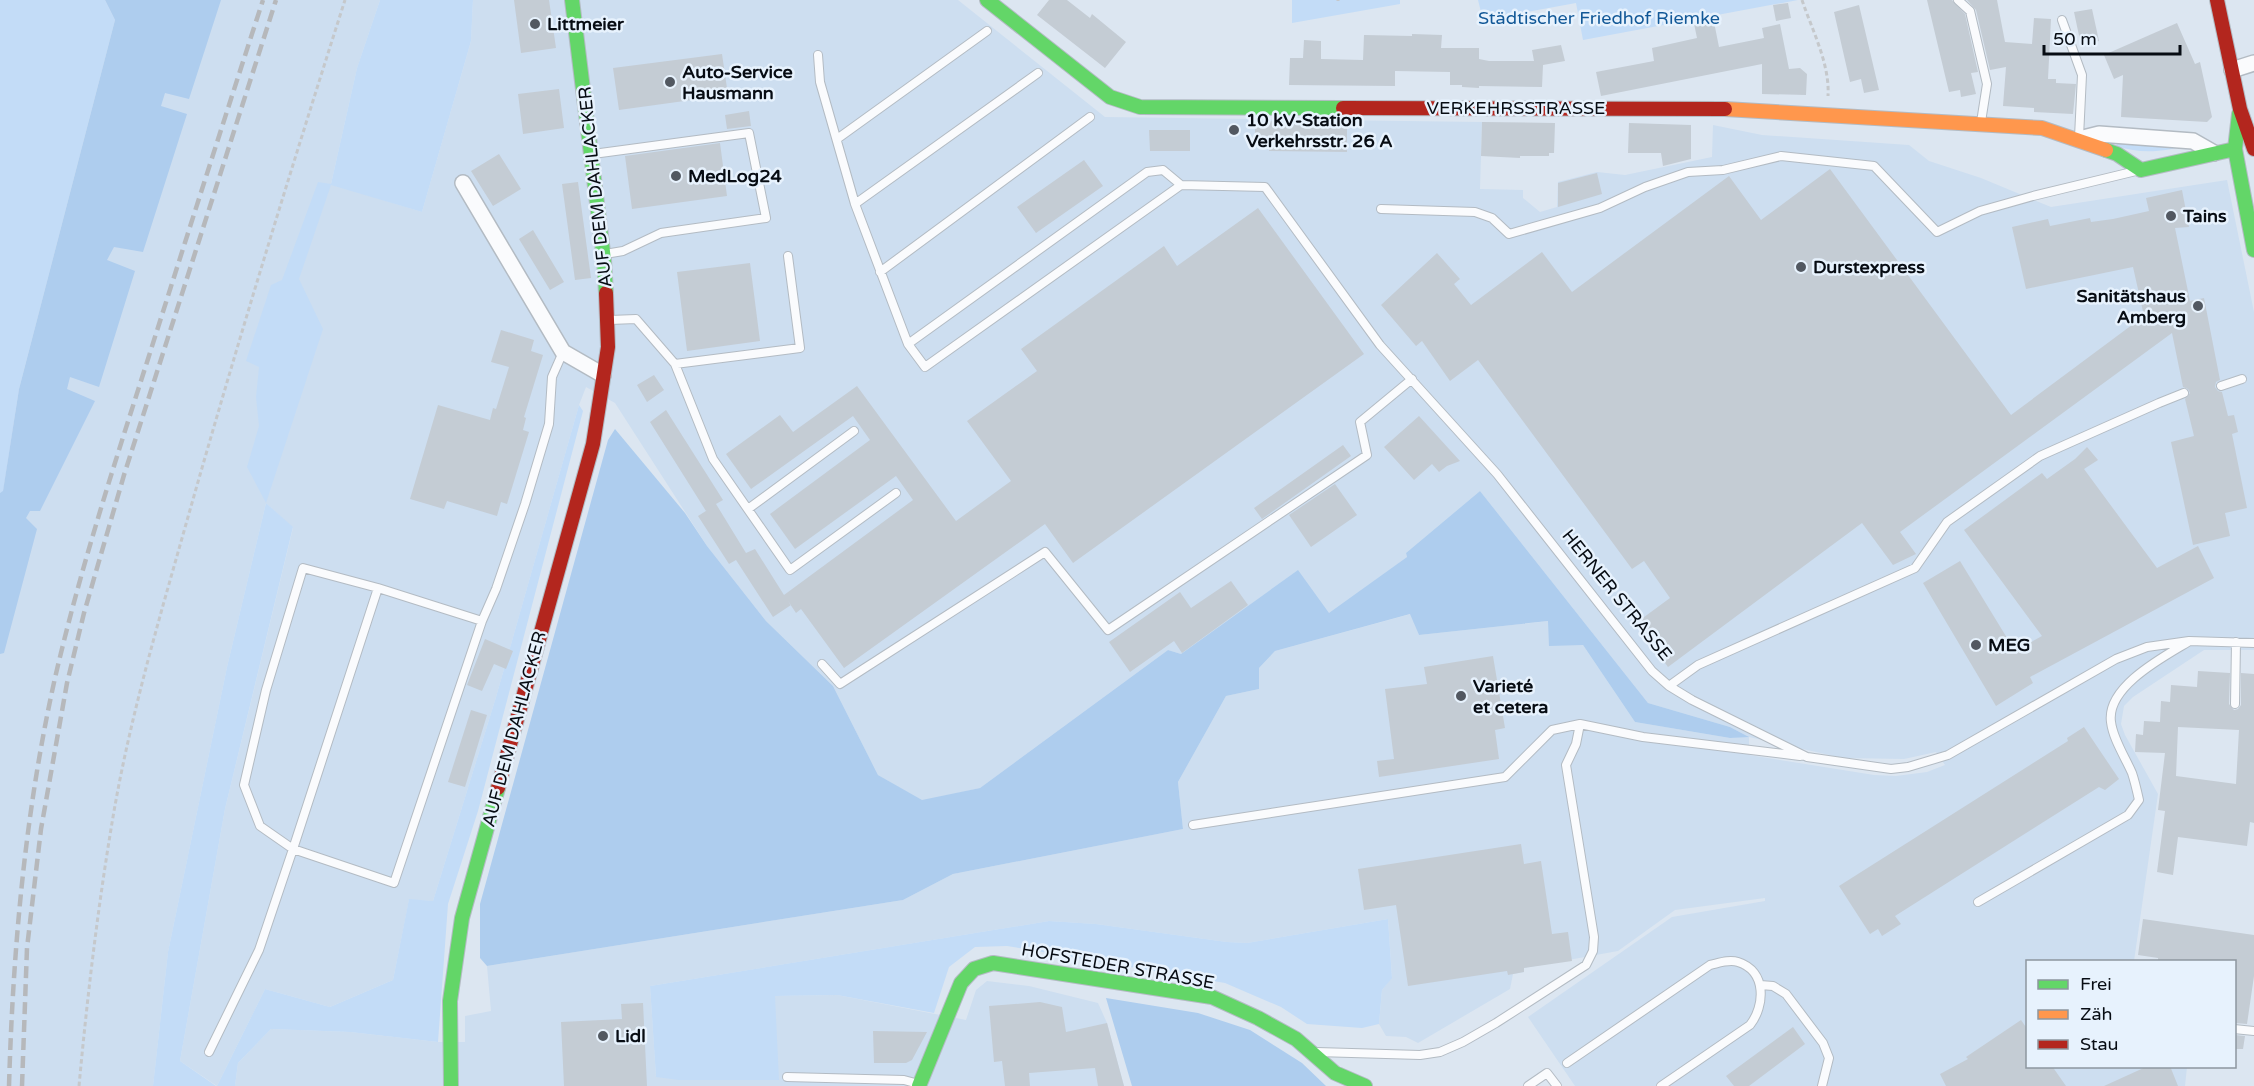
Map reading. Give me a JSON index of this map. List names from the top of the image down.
{
  "streets": {
    "street": ["VERKEHRSSTRASSE", "AUF DEM DAHLACKER", "HOFSTEDER STRASSE"],
    "lane": ["HERNER STRASSE"]
  },
  "parks": ["Städtischer Friedhof Riemke"],
  "places": [
    "Littmeier",
    "Auto-Service Hausmann",
    "10 kV-Station Verkehrsstr. 26 A",
    "MedLog24",
    "Tains",
    "Durstexpress",
    "Sanitätshaus Amberg",
    "MEG",
    "Varieté et cetera",
    "Lidl"
  ],
  "legend": ["Frei", "Zäh", "Stau"],
  "scale_bar": "50 m"
}
